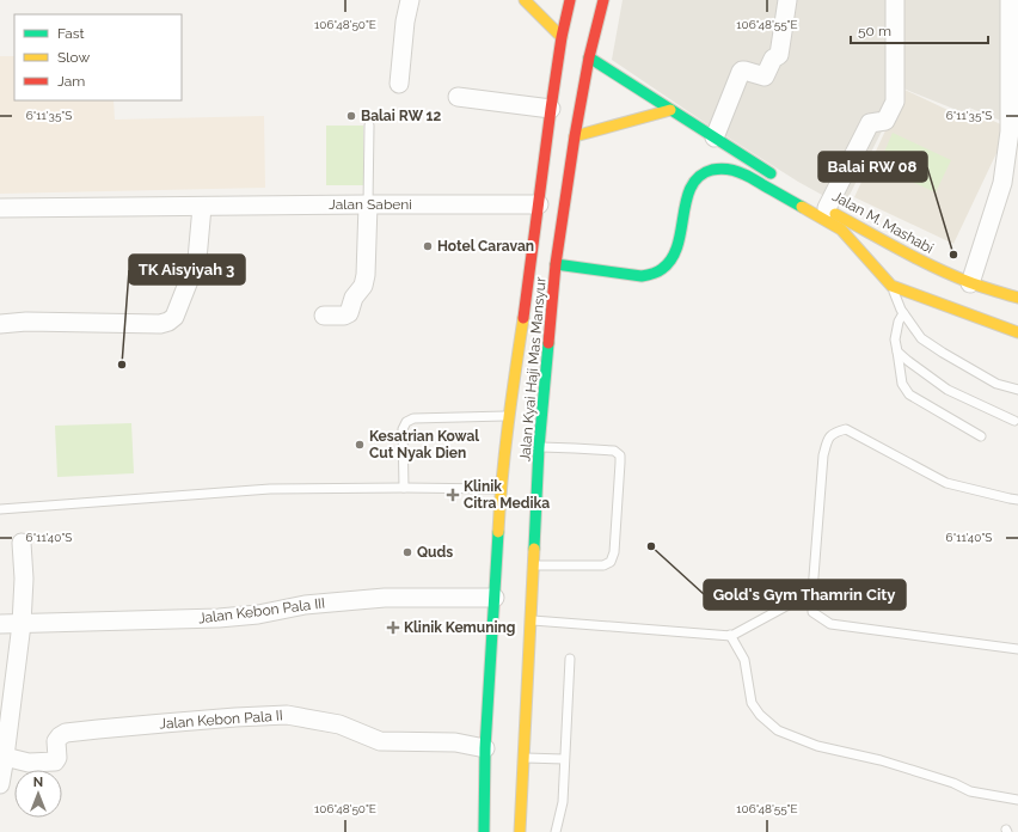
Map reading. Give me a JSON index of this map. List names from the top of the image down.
{
  "streets": {
    "main road": ["Jalan M. Mashabi", "Jalan Kyai Haji Mas Mansyur"],
    "street": ["Jalan Sabeni", "Jalan Kebon Pala III", "Jalan Kebon Pala II"]
  },
  "crossings": [
    ["Jalan Sabeni", "Jalan Kyai Haji Mas Mansyur"],
    ["Jalan Kyai Haji Mas Mansyur", "Jalan Kebon Pala III"],
    ["Jalan Kyai Haji Mas Mansyur", "Jalan Kebon Pala II"]
  ],
  "places": {
    "other": [
      "Balai RW 12",
      "Hotel Caravan",
      "Balai RW 08",
      "TK Aisyiyah 3",
      "Kesatrian Kowal Cut Nyak Dien",
      "Gold's Gym Thamrin City",
      "Quds"
    ],
    "health": ["Klinik Citra Medika", "Klinik Kemuning"]
  },
  "legend": ["Fast", "Slow", "Jam"],
  "scale_bar": "50 m",
  "north": "top",
  "coordinates": [
    "106°48'50\"E",
    "106°48'55\"E",
    "6°11'35\"S",
    "6°11'40\"S"
  ]
}
